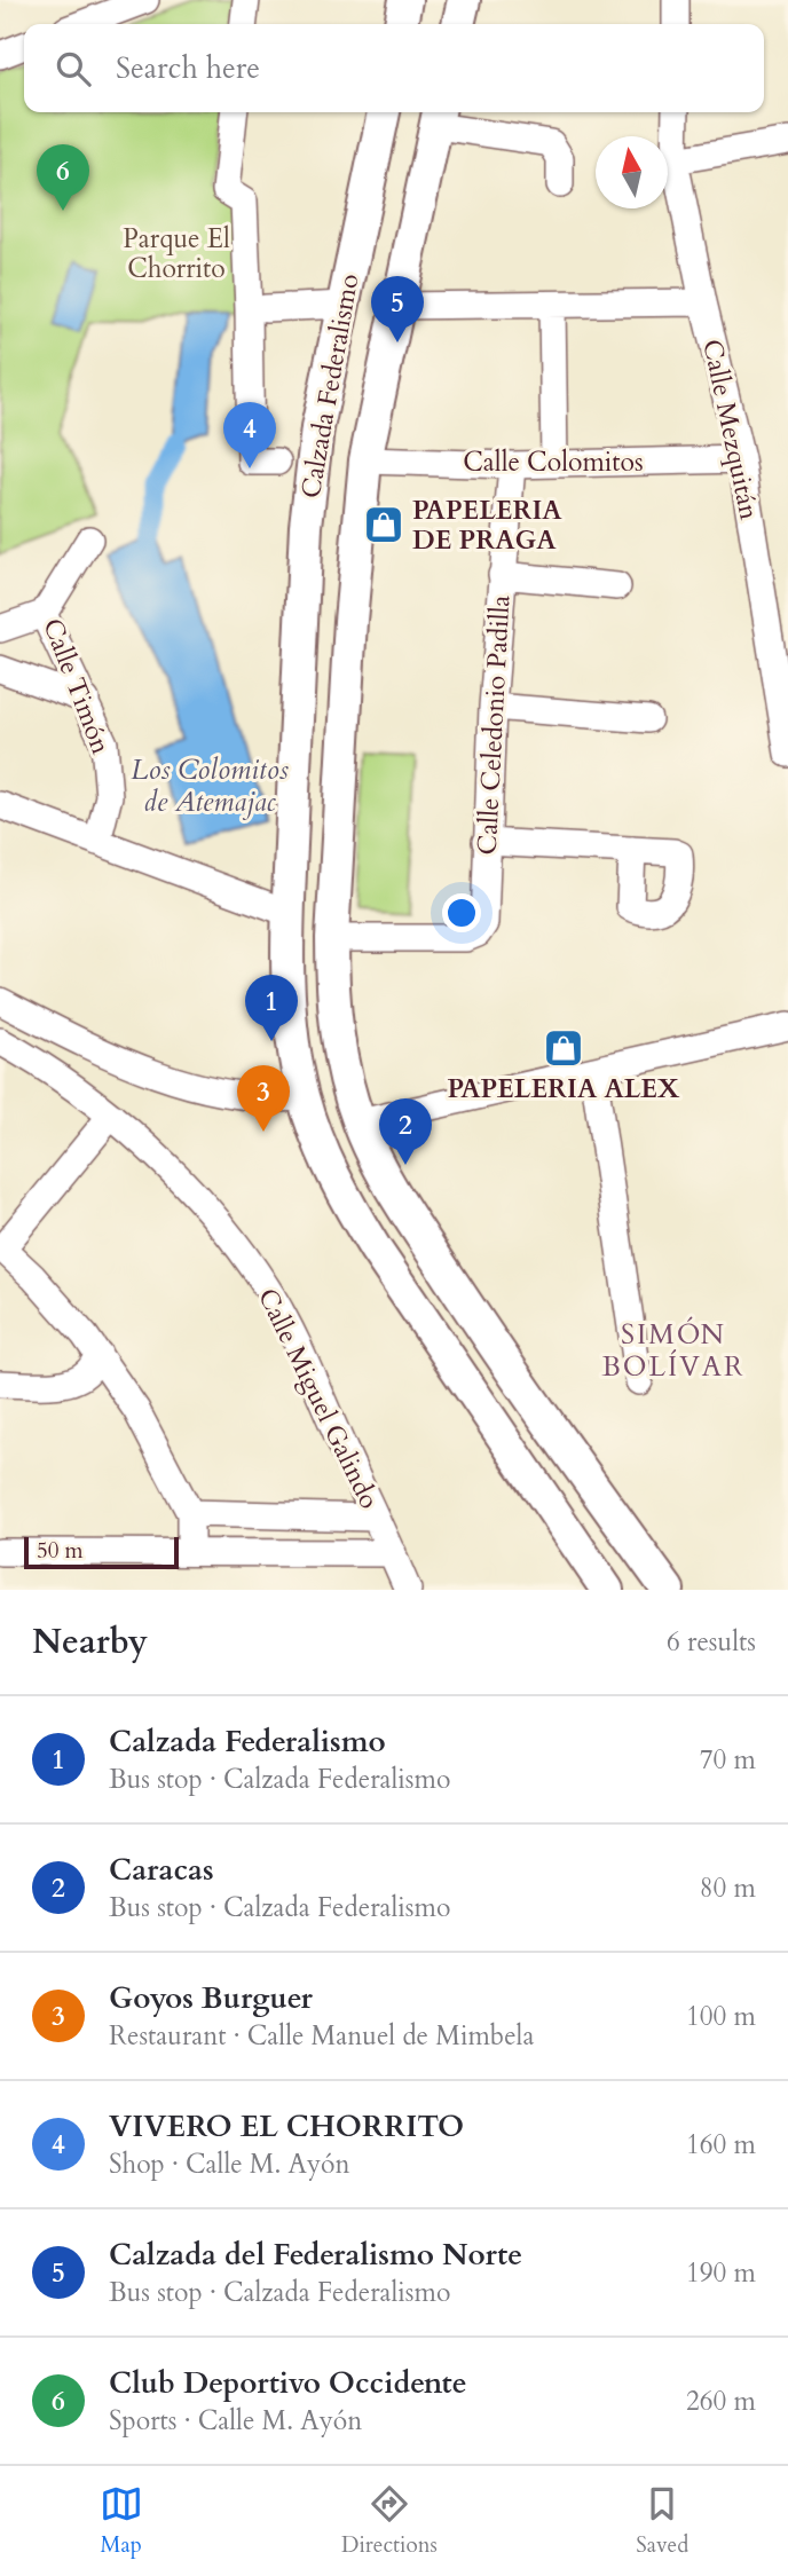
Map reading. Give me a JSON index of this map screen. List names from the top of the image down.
{
  "streets": {
    "main road": ["Calzada Federalismo"],
    "street": [
      "Calle Mezquitán",
      "Calle Colomitos",
      "Calle Timón",
      "Calle Celedonio Padilla",
      "Calle Miguel Galindo"
    ]
  },
  "crossings": [
    ["Calzada Federalismo", "Calle Colomitos"],
    ["Calzada Federalismo", "Calle Celedonio Padilla"],
    ["Calle Mezquitán", "Calle Colomitos"],
    ["Calle Colomitos", "Calle Celedonio Padilla"]
  ],
  "districts": ["SIMÓN BOLÍVAR"],
  "water": ["Los Colomitos de Atemajac"],
  "parks": ["Parque El Chorrito"],
  "places": {
    "shop": ["PAPELERIA DE PRAGA", "PAPELERIA ALEX"]
  },
  "scale_bar": "50 m",
  "north": "top",
  "page": {
    "search": "Search here",
    "pins": [
      "6",
      "5",
      "4",
      "1",
      "3",
      "2"
    ],
    "scale": "50 m",
    "heading": ["Nearby", "6 results"],
    "list": [
      {
        "mark": "1",
        "name": "Calzada Federalismo",
        "note": "Bus stop · Calzada Federalismo",
        "value": "70 m"
      },
      {
        "mark": "2",
        "name": "Caracas",
        "note": "Bus stop · Calzada Federalismo",
        "value": "80 m"
      },
      {
        "mark": "3",
        "name": "Goyos Burguer",
        "note": "Restaurant · Calle Manuel de Mimbela",
        "value": "100 m"
      },
      {
        "mark": "4",
        "name": "VIVERO EL CHORRITO",
        "note": "Shop · Calle M. Ayón",
        "value": "160 m"
      },
      {
        "mark": "5",
        "name": "Calzada del Federalismo Norte",
        "note": "Bus stop · Calzada Federalismo",
        "value": "190 m"
      },
      {
        "mark": "6",
        "name": "Club Deportivo Occidente",
        "note": "Sports · Calle M. Ayón",
        "value": "260 m"
      }
    ],
    "nav": ["Map", "Directions", "Saved"]
  }
}
